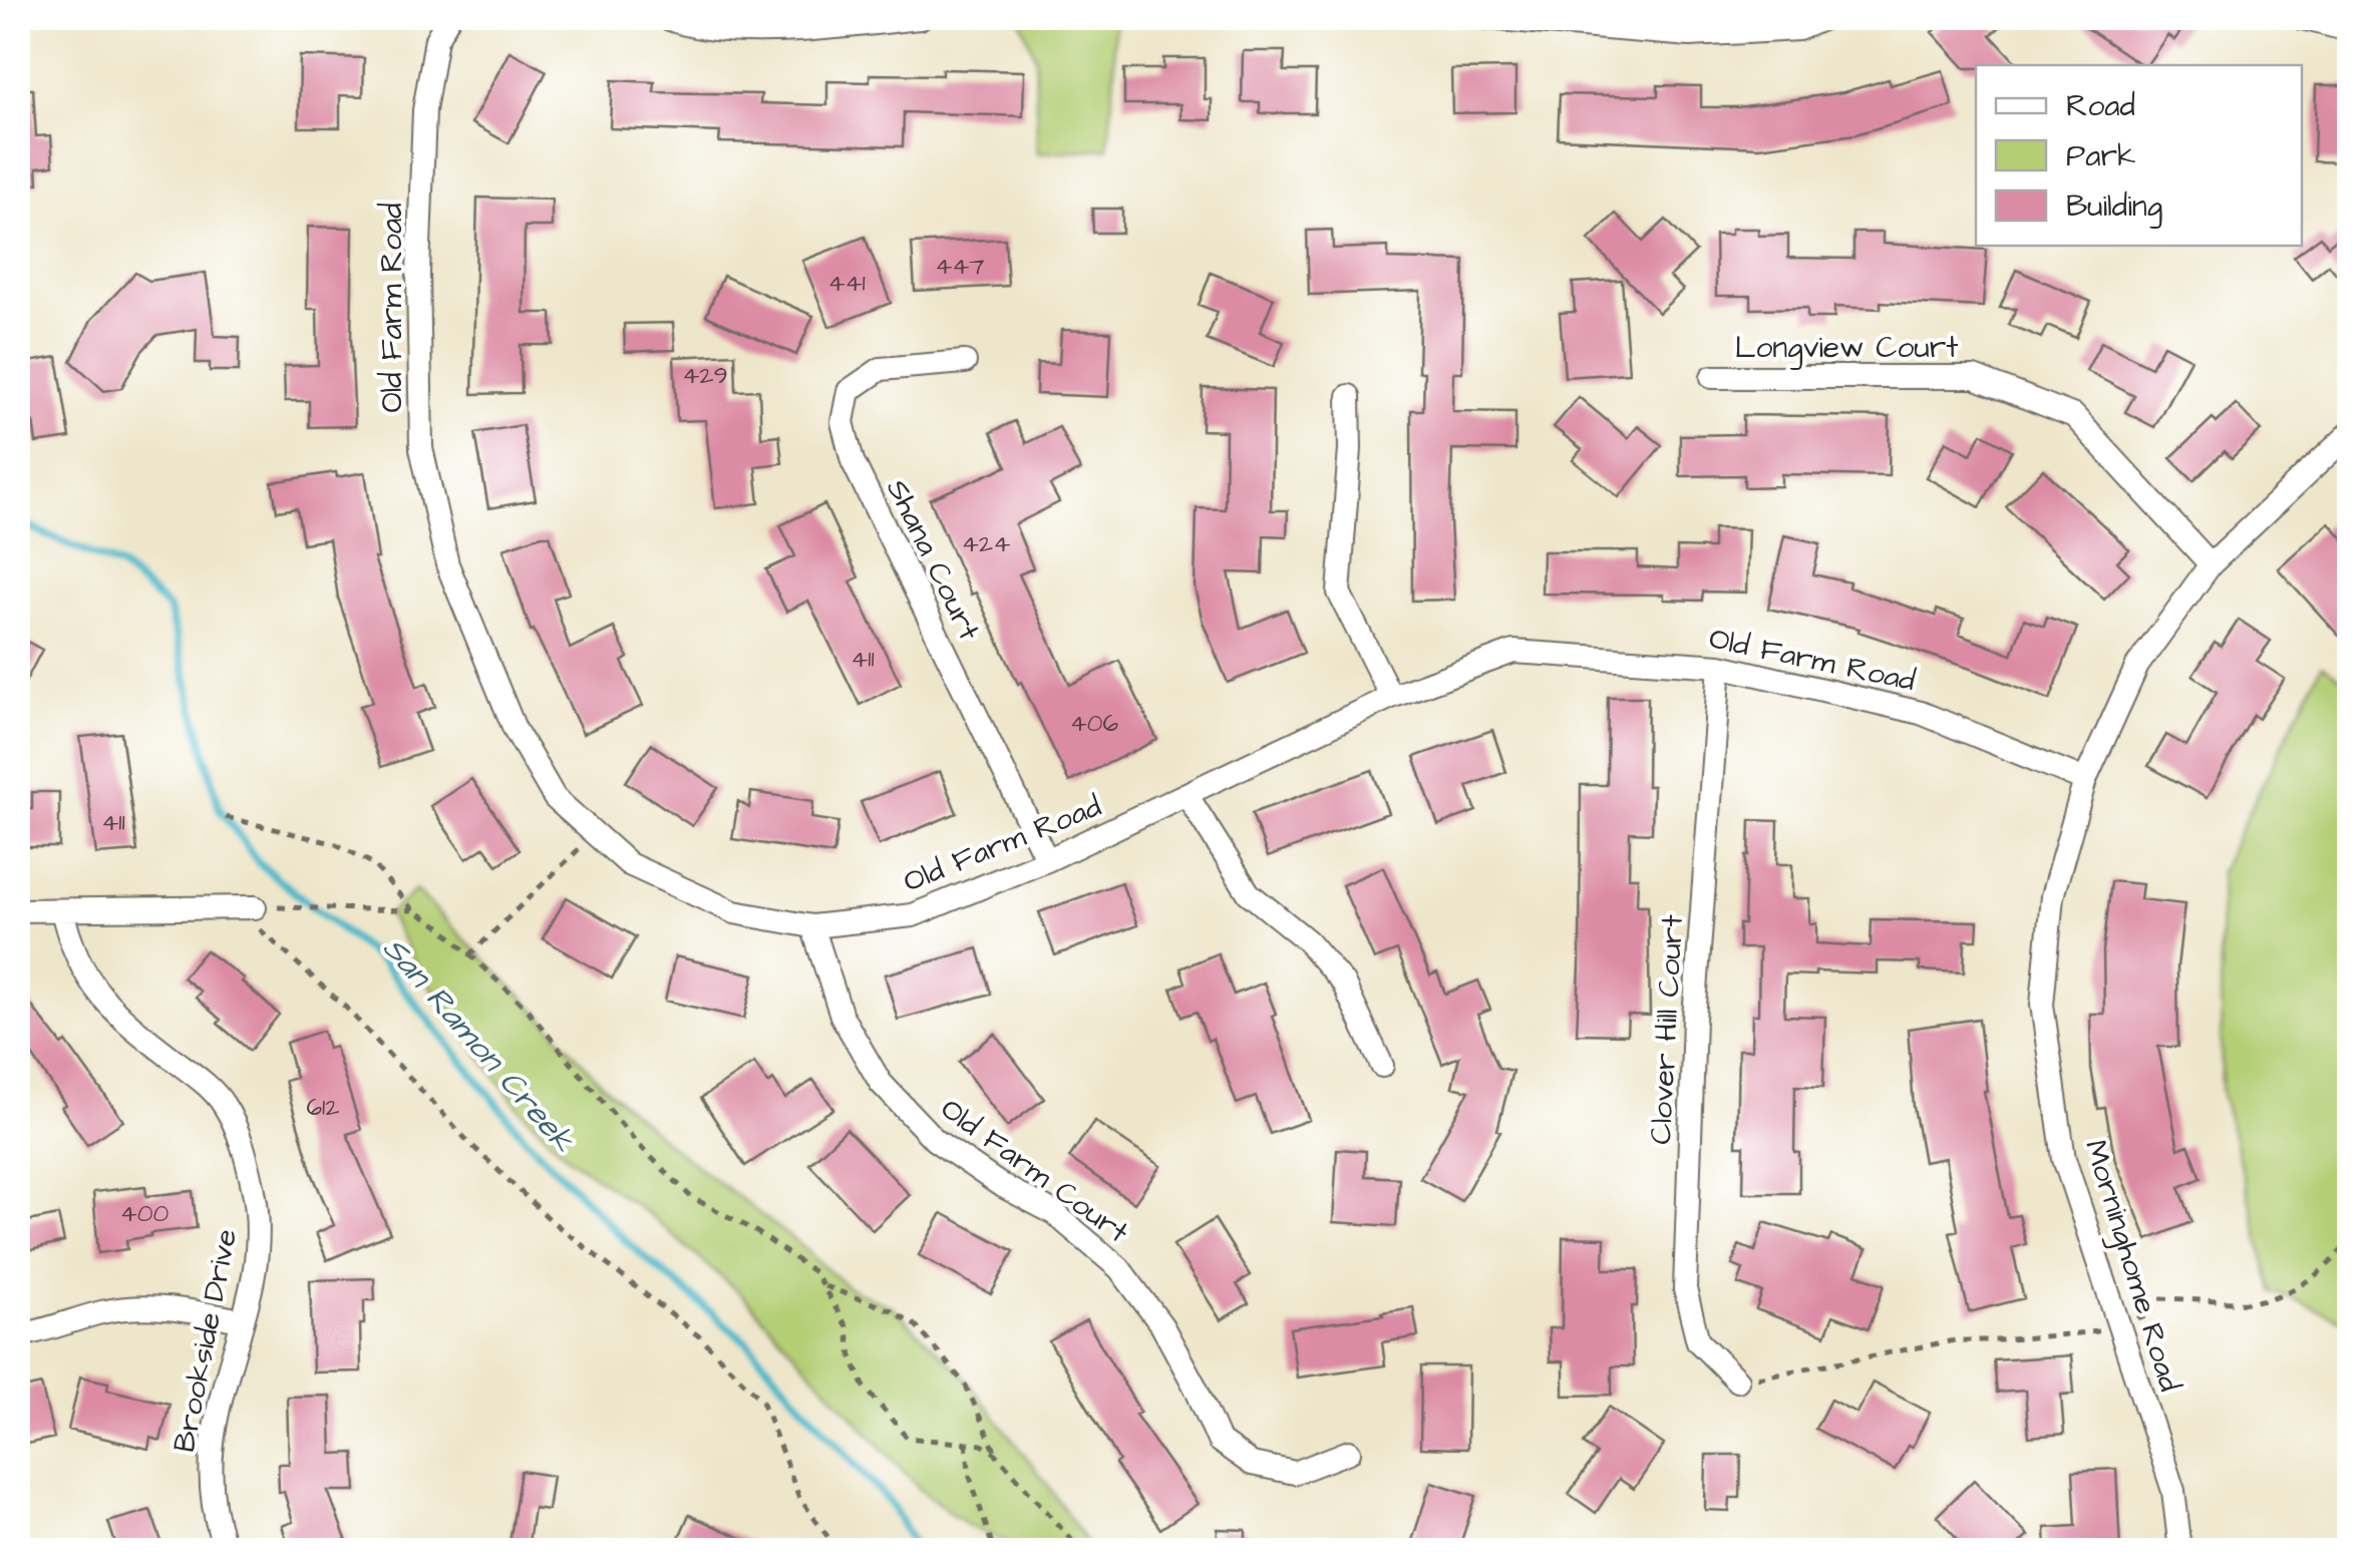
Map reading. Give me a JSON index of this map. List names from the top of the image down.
{
  "streets": {
    "street": [
      "Old Farm Road",
      "Longview Court",
      "Shana Court",
      "Clover Hill Court",
      "Old Farm Court",
      "Morninghome Road",
      "Brookside Drive"
    ]
  },
  "crossings": [
    ["Old Farm Road", "Shana Court"],
    ["Old Farm Road", "Clover Hill Court"],
    ["Old Farm Road", "Old Farm Court"],
    ["Old Farm Road", "Morninghome Road"],
    ["Longview Court", "Morninghome Road"]
  ],
  "water": ["San Ramon Creek"],
  "house_numbers": [
    "447",
    "441",
    "429",
    "424",
    "411",
    "406",
    "411",
    "612",
    "400"
  ],
  "legend": ["Road", "Park", "Building"]
}
